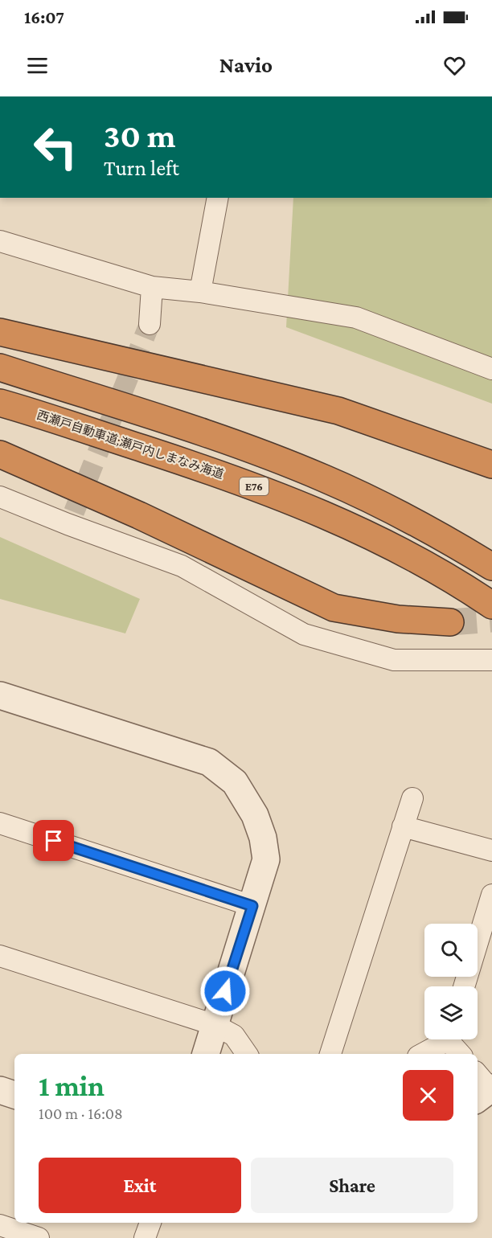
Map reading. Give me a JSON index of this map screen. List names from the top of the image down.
{
  "streets": {
    "highway": ["西瀬戸自動車道;瀬戸内しまなみ海道", "E76"]
  },
  "page": {
    "status": "16:07",
    "header": "Navio",
    "turn": ["30 m", "Turn left"],
    "heading": ["1 min", "100 m · 16:08"],
    "buttons": ["Exit", "Share"]
  }
}
